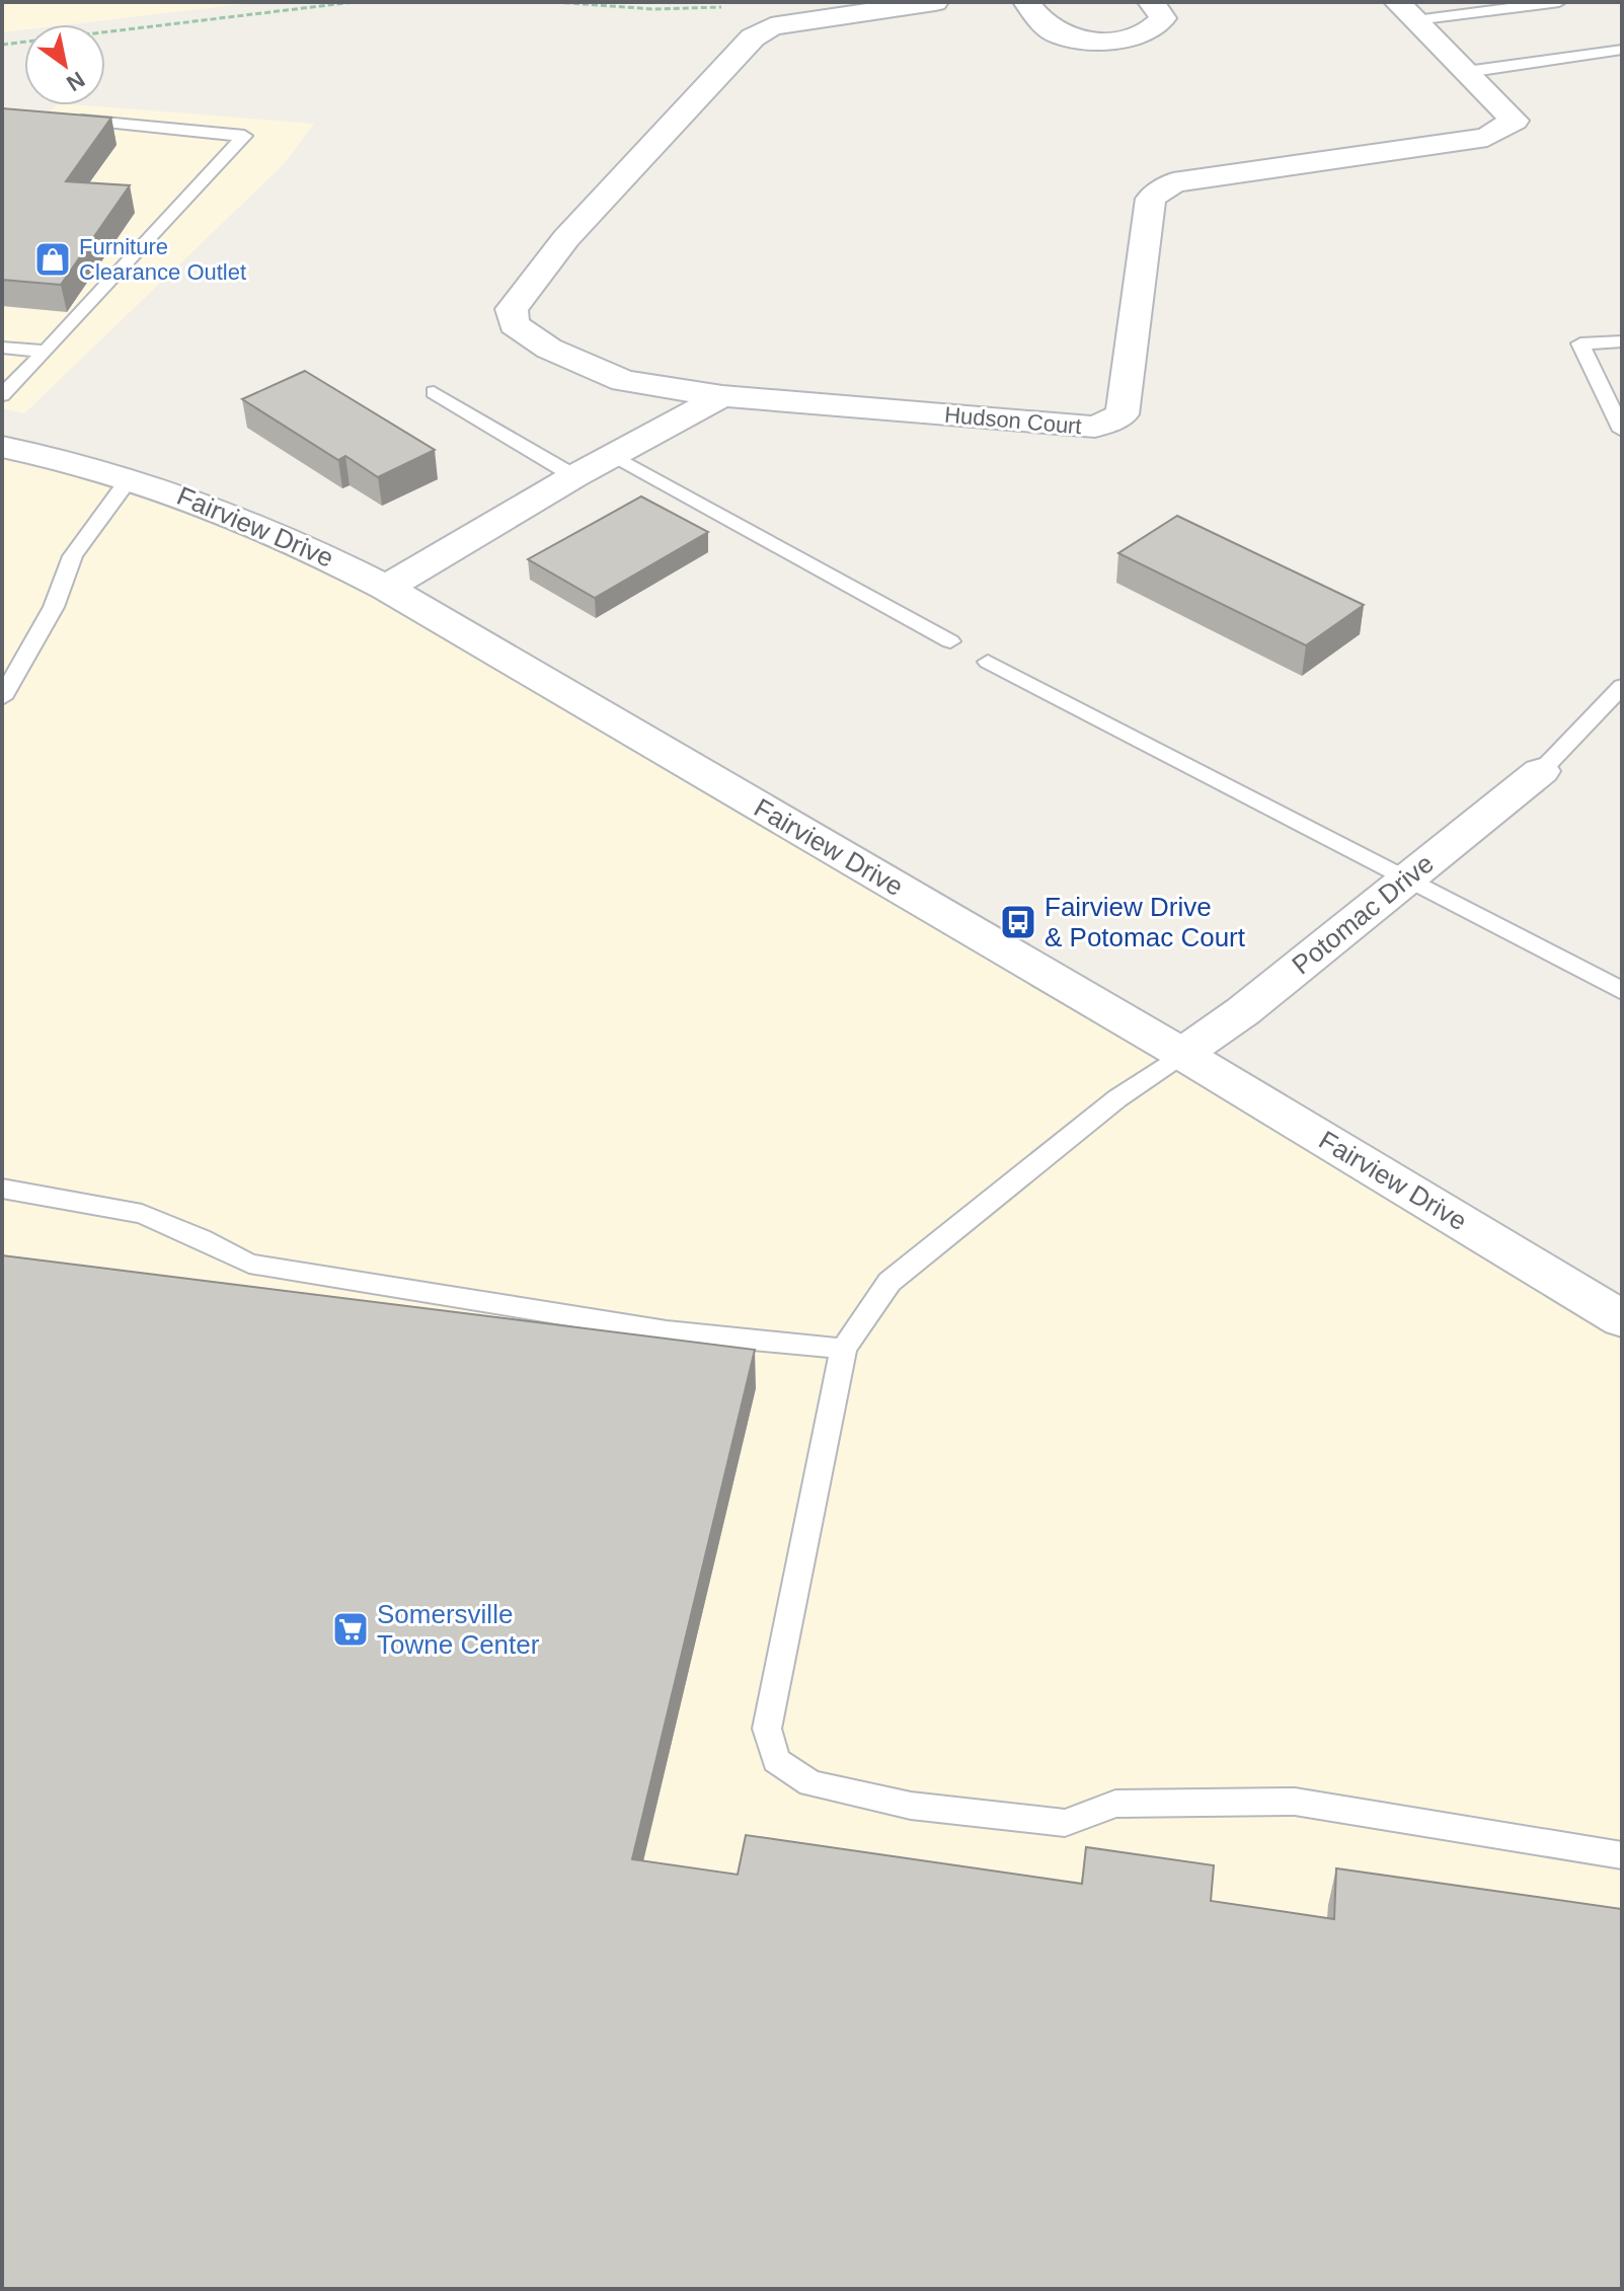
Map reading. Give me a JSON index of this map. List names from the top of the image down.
{
  "streets": {
    "street": ["Hudson Court", "Fairview Drive", "Potomac Drive"]
  },
  "crossings": [
    ["Fairview Drive", "Potomac Drive"]
  ],
  "places": {
    "shop": ["Furniture Clearance Outlet"],
    "bus stop": ["Fairview Drive & Potomac Court"],
    "supermarket": ["Somersville Towne Center"]
  },
  "north": "bottom right"
}
